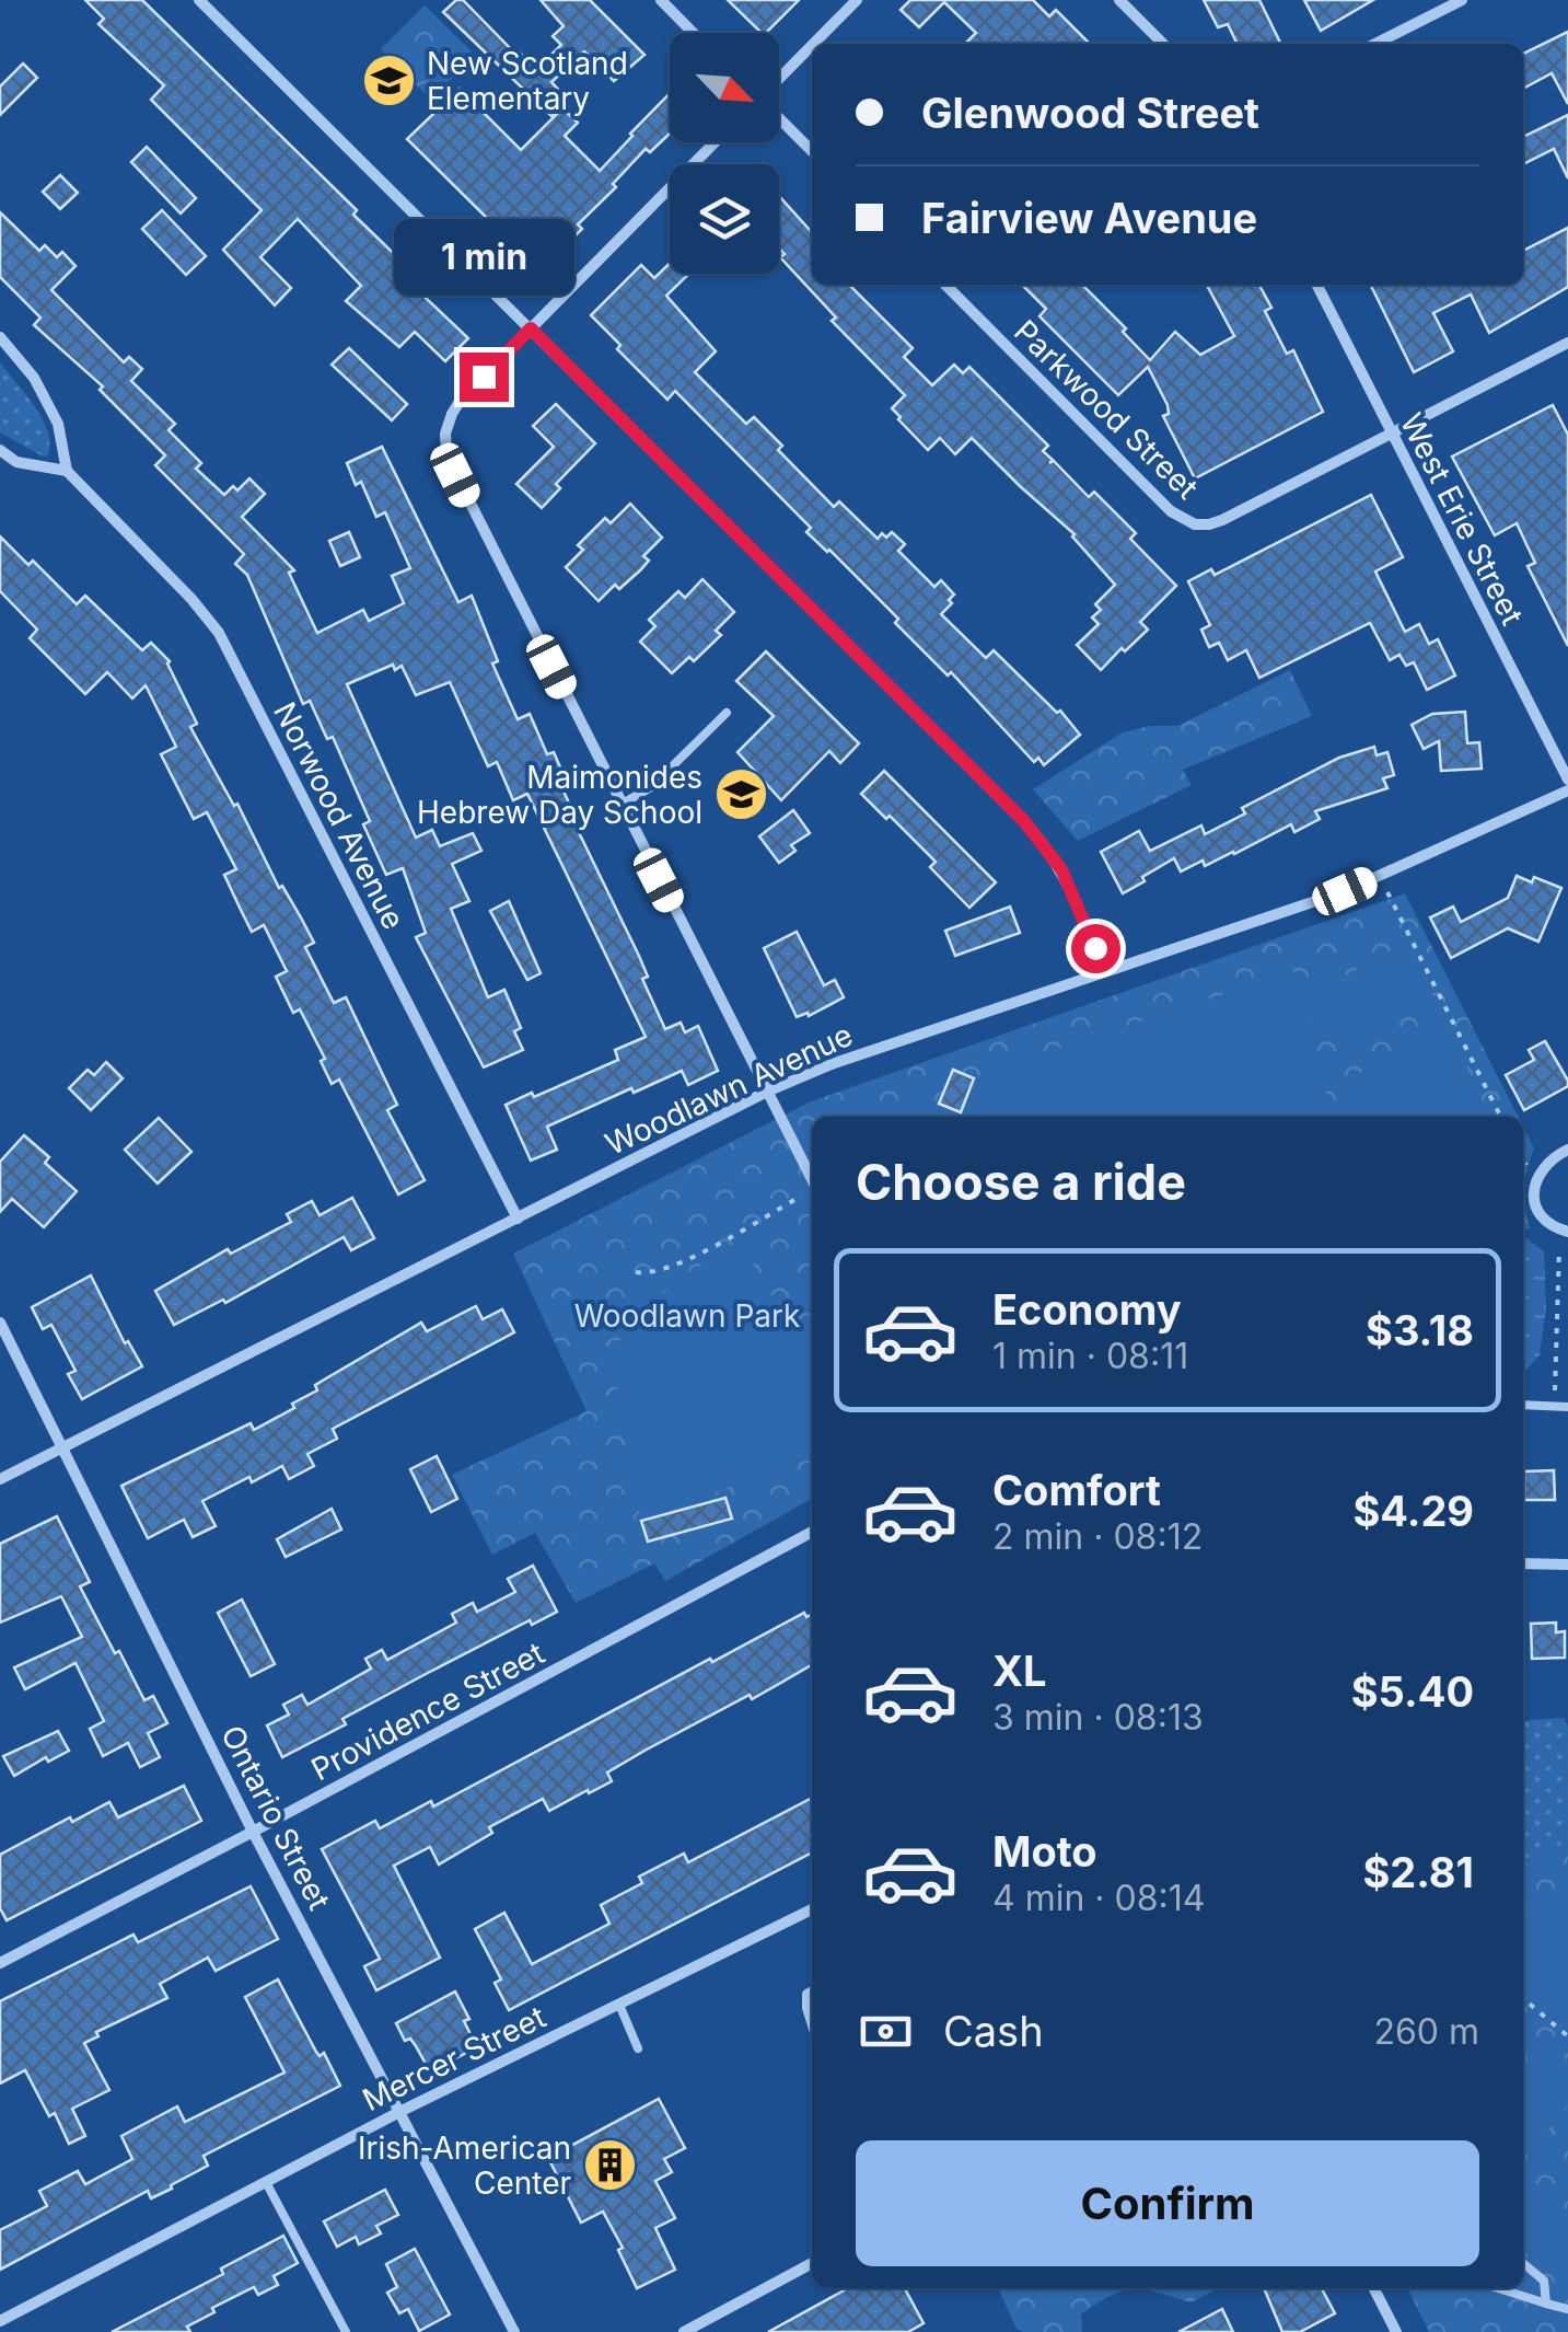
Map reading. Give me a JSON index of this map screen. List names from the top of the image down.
{
  "streets": {
    "street": [
      "Parkwood Street",
      "West Erie Street",
      "Norwood Avenue",
      "Woodlawn Avenue",
      "Providence Street",
      "Ontario Street",
      "Mercer Street"
    ]
  },
  "crossings": [
    ["Parkwood Street", "West Erie Street"],
    ["Norwood Avenue", "Woodlawn Avenue"],
    ["Woodlawn Avenue", "Ontario Street"],
    ["Providence Street", "Ontario Street"],
    ["Ontario Street", "Mercer Street"]
  ],
  "parks": ["Woodlawn Park"],
  "places": {
    "school or university": ["New Scotland Elementary", "Maimonides Hebrew Day School"],
    "building": ["Irish-American Center"]
  },
  "north": "bottom right",
  "page": {
    "banner": ["Glenwood Street", "Fairview Avenue"],
    "bubble": "1 min",
    "heading": "Choose a ride",
    "list": [
      {
        "name": "Economy",
        "note": "1 min · 08:11",
        "value": "$3.18"
      },
      {
        "name": "Comfort",
        "note": "2 min · 08:12",
        "value": "$4.29"
      },
      {
        "name": "XL",
        "note": "3 min · 08:13",
        "value": "$5.40"
      },
      {
        "name": "Moto",
        "note": "4 min · 08:14",
        "value": "$2.81"
      }
    ],
    "pay": ["Cash", "260 m"],
    "buttons": "Confirm"
  }
}
